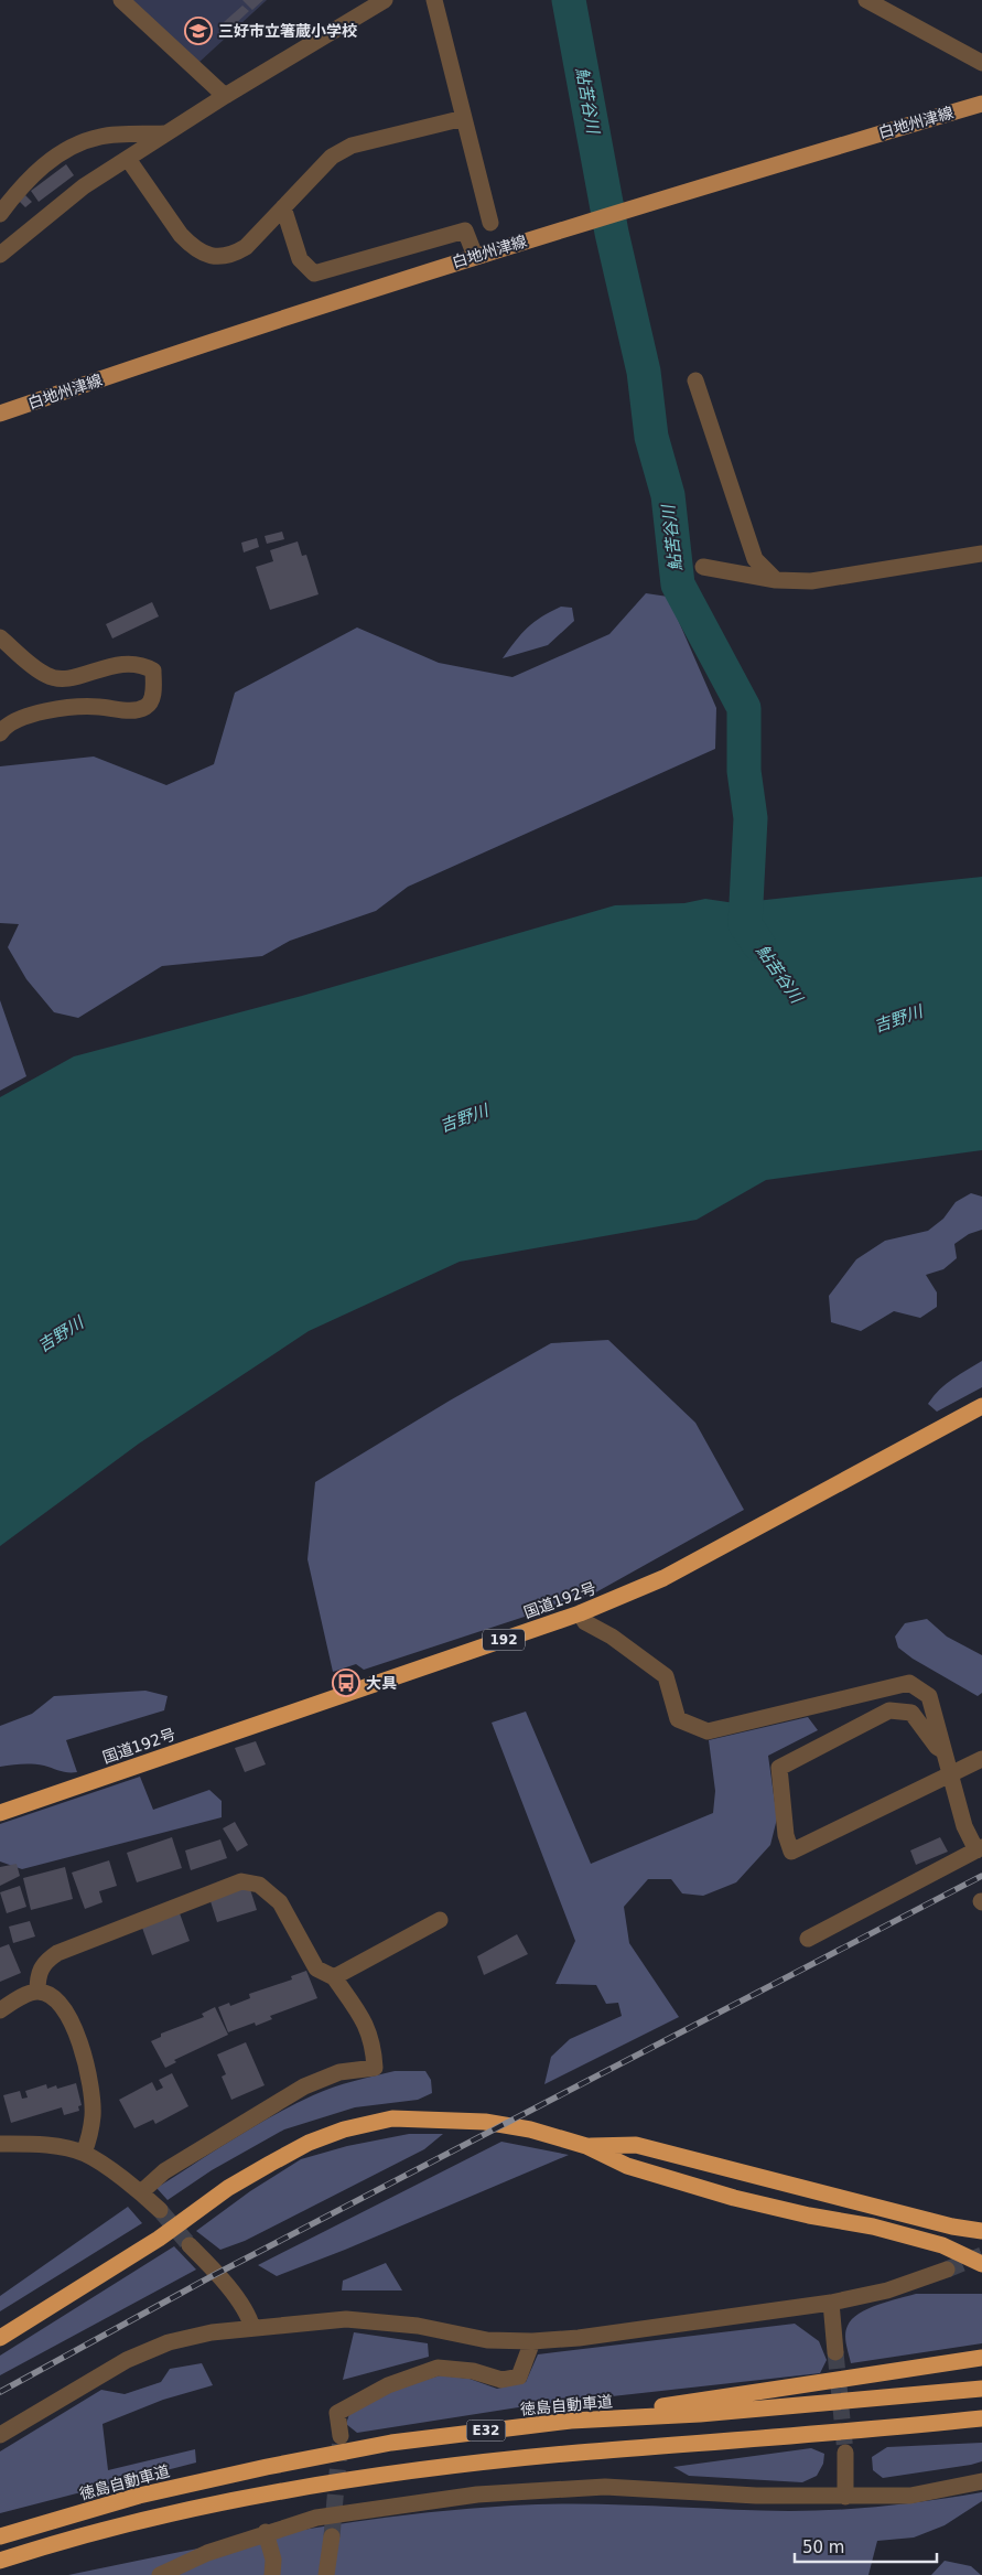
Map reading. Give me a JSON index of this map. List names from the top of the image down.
{
  "streets": {
    "highway": [
      "国道192号",
      "192",
      "徳島自動車道",
      "E32"
    ],
    "main road": ["白地州津線"]
  },
  "water": ["鮎苦谷川", "吉野川"],
  "places": {
    "school or university": ["三好市立箸蔵小学校"],
    "bus stop": ["大具"]
  },
  "scale_bar": "50 m"
}
